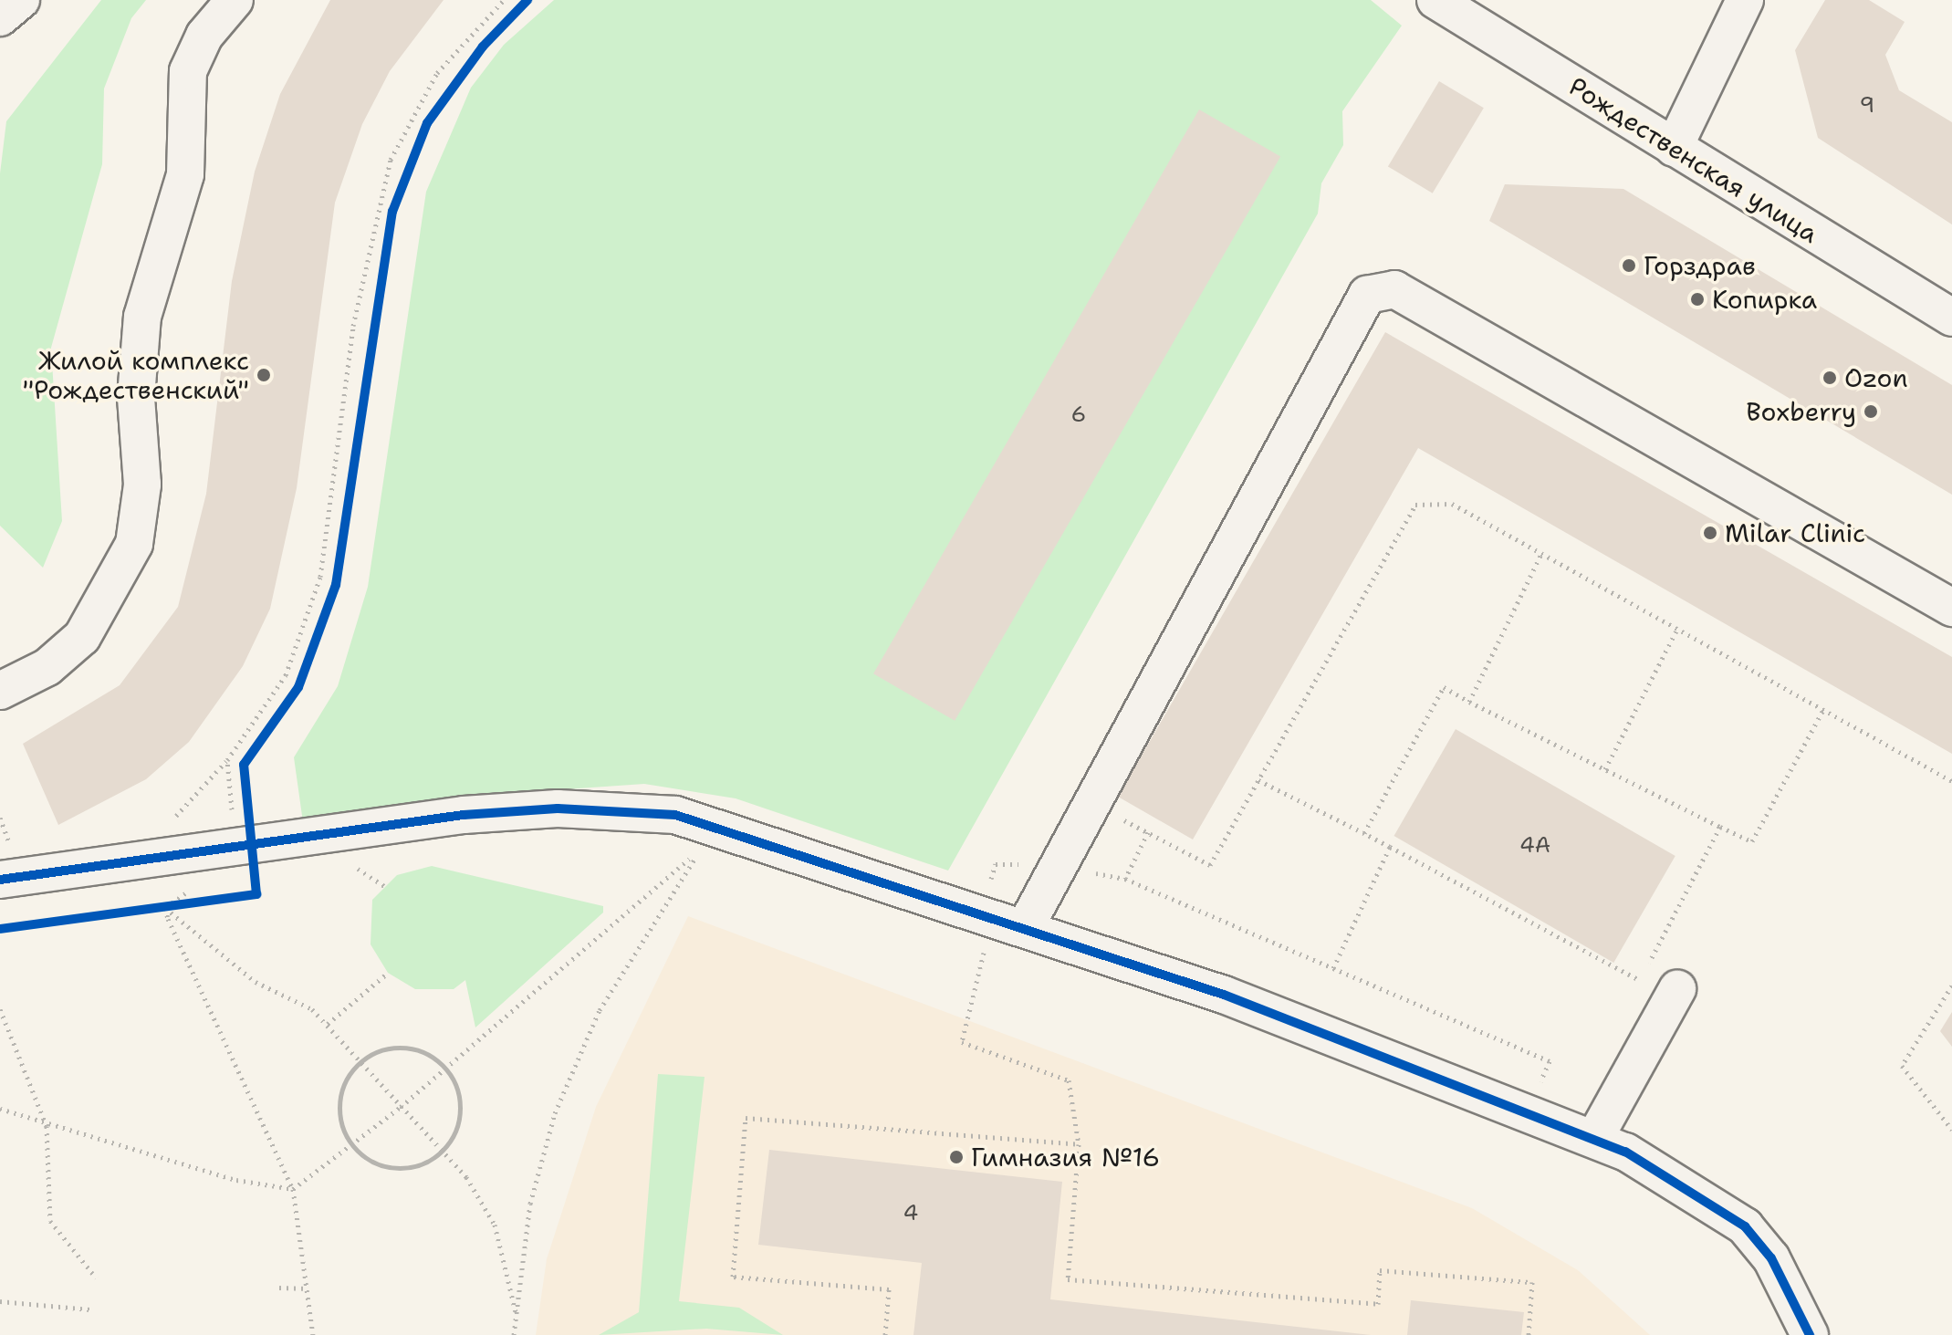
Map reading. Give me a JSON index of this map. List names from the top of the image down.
{
  "streets": {
    "street": ["Рождественская улица"]
  },
  "places": [
    "Горздрав",
    "Копирка",
    "Жилой комплекс \"Рождественский\"",
    "Ozon",
    "Boxberry",
    "Milar Clinic",
    "Гимназия №16"
  ],
  "house_numbers": [
    "9",
    "6",
    "4А",
    "4"
  ]
}
